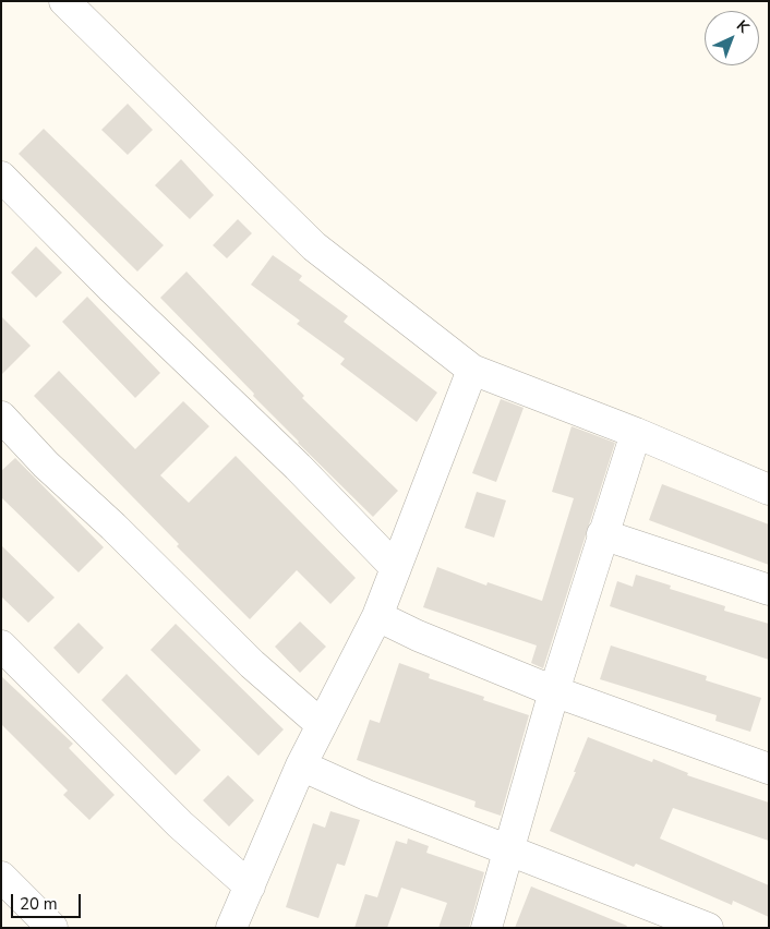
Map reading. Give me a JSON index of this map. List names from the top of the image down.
{
  "scale_bar": "20 m",
  "north": "top right"
}
